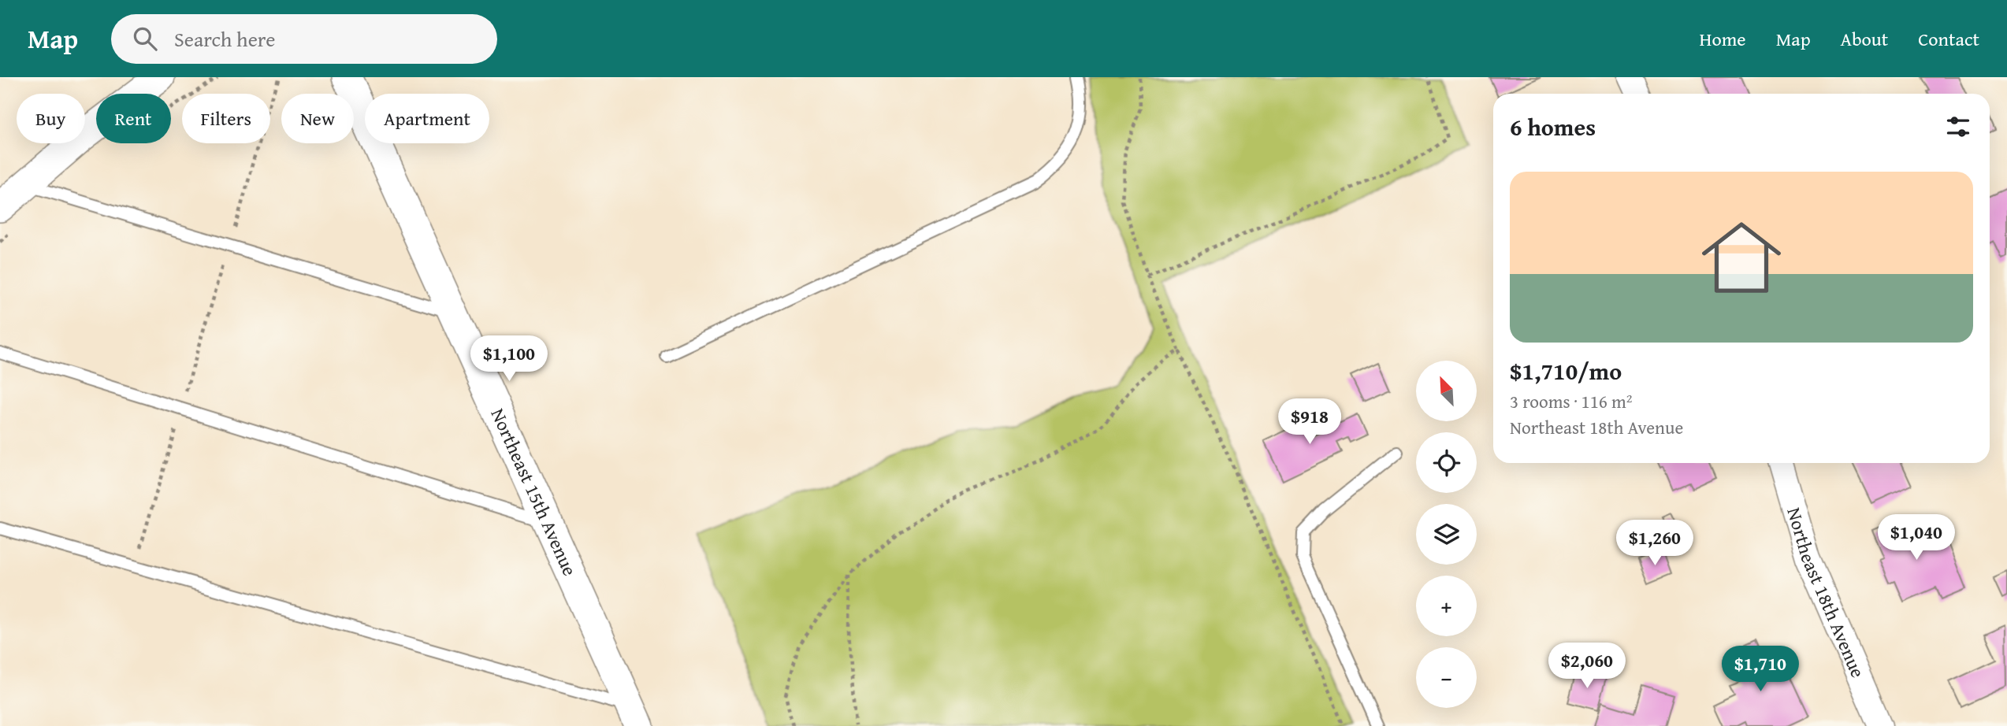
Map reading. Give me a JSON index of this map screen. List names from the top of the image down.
{
  "streets": {
    "street": ["Northeast 15th Avenue", "Northeast 18th Avenue"]
  },
  "north": "top left",
  "page": {
    "header": "Map",
    "search": "Search here",
    "nav": [
      "Home",
      "Map",
      "About",
      "Contact"
    ],
    "chip": [
      "Buy",
      "Rent",
      "Filters",
      "New",
      "Apartment"
    ],
    "heading": "6 homes",
    "list": [
      {
        "name": "$1,710/mo",
        "note": "3 rooms · 116 m² · Northeast 18th Avenue"
      }
    ],
    "price": [
      "$1,100",
      "$918",
      "$1,040",
      "$1,260",
      "$2,060",
      "$1,710"
    ],
    "map_buttons": ["+", "−"]
  }
}
